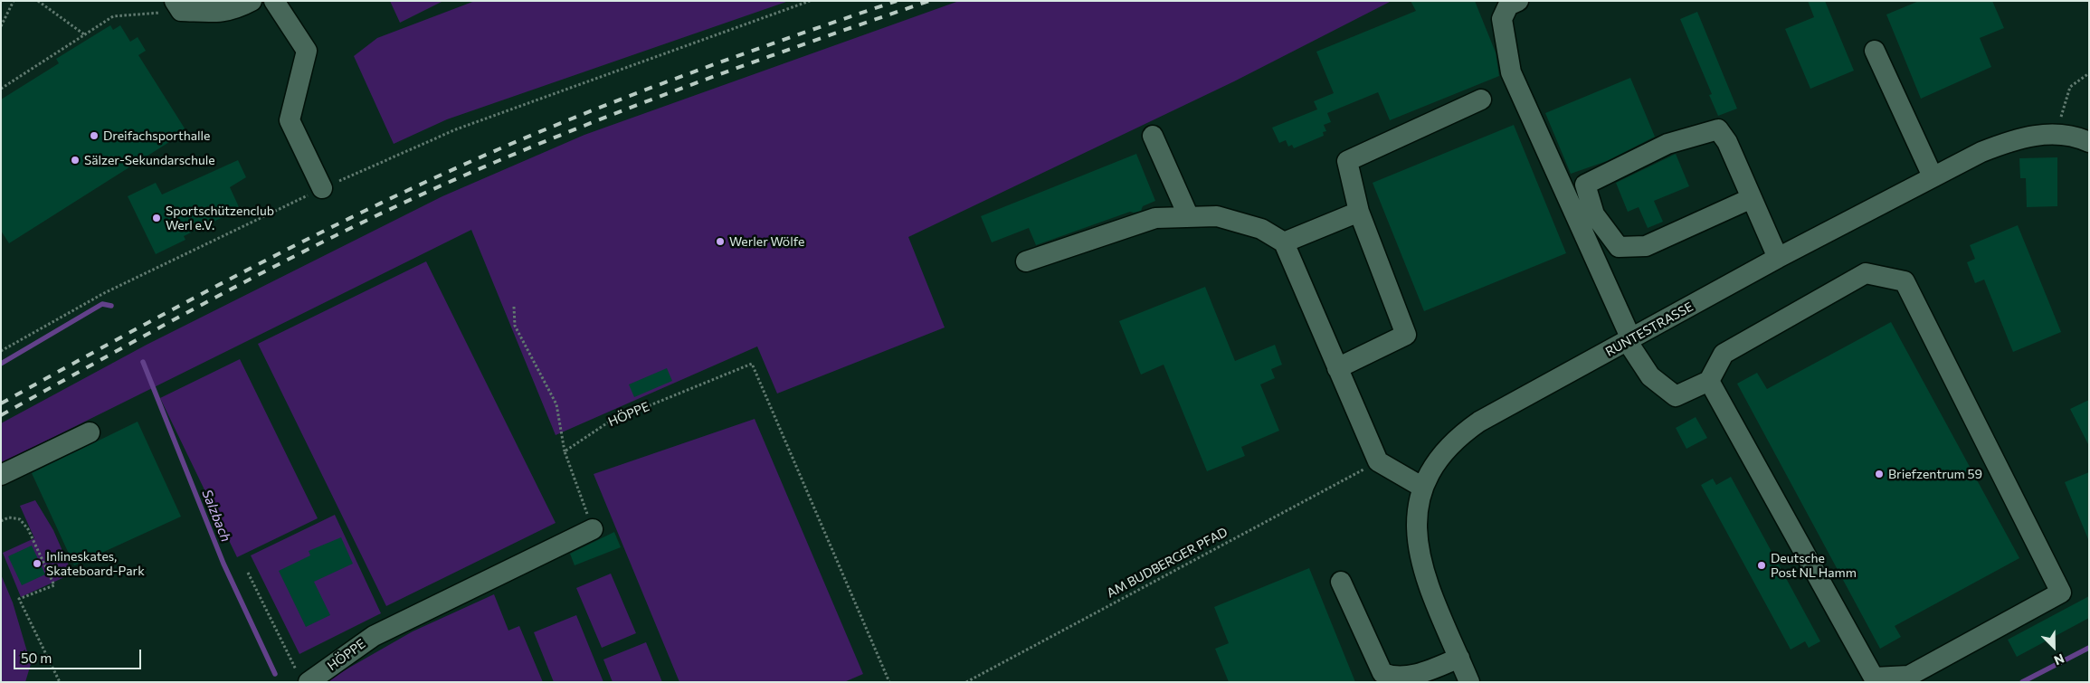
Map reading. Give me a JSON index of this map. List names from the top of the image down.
{
  "streets": {
    "street": ["RUNTESTRASSE", "HÖPPE"],
    "path": ["AM BUDBERGER PFAD"]
  },
  "water": ["Salzbach"],
  "places": [
    "Dreifachsporthalle",
    "Sälzer-Sekundarschule",
    "Sportschützenclub Werl e.V.",
    "Werler Wölfe",
    "Briefzentrum 59",
    "Inlineskates, Skateboard-Park",
    "Deutsche Post NL Hamm"
  ],
  "scale_bar": "50 m",
  "north": "bottom right"
}
